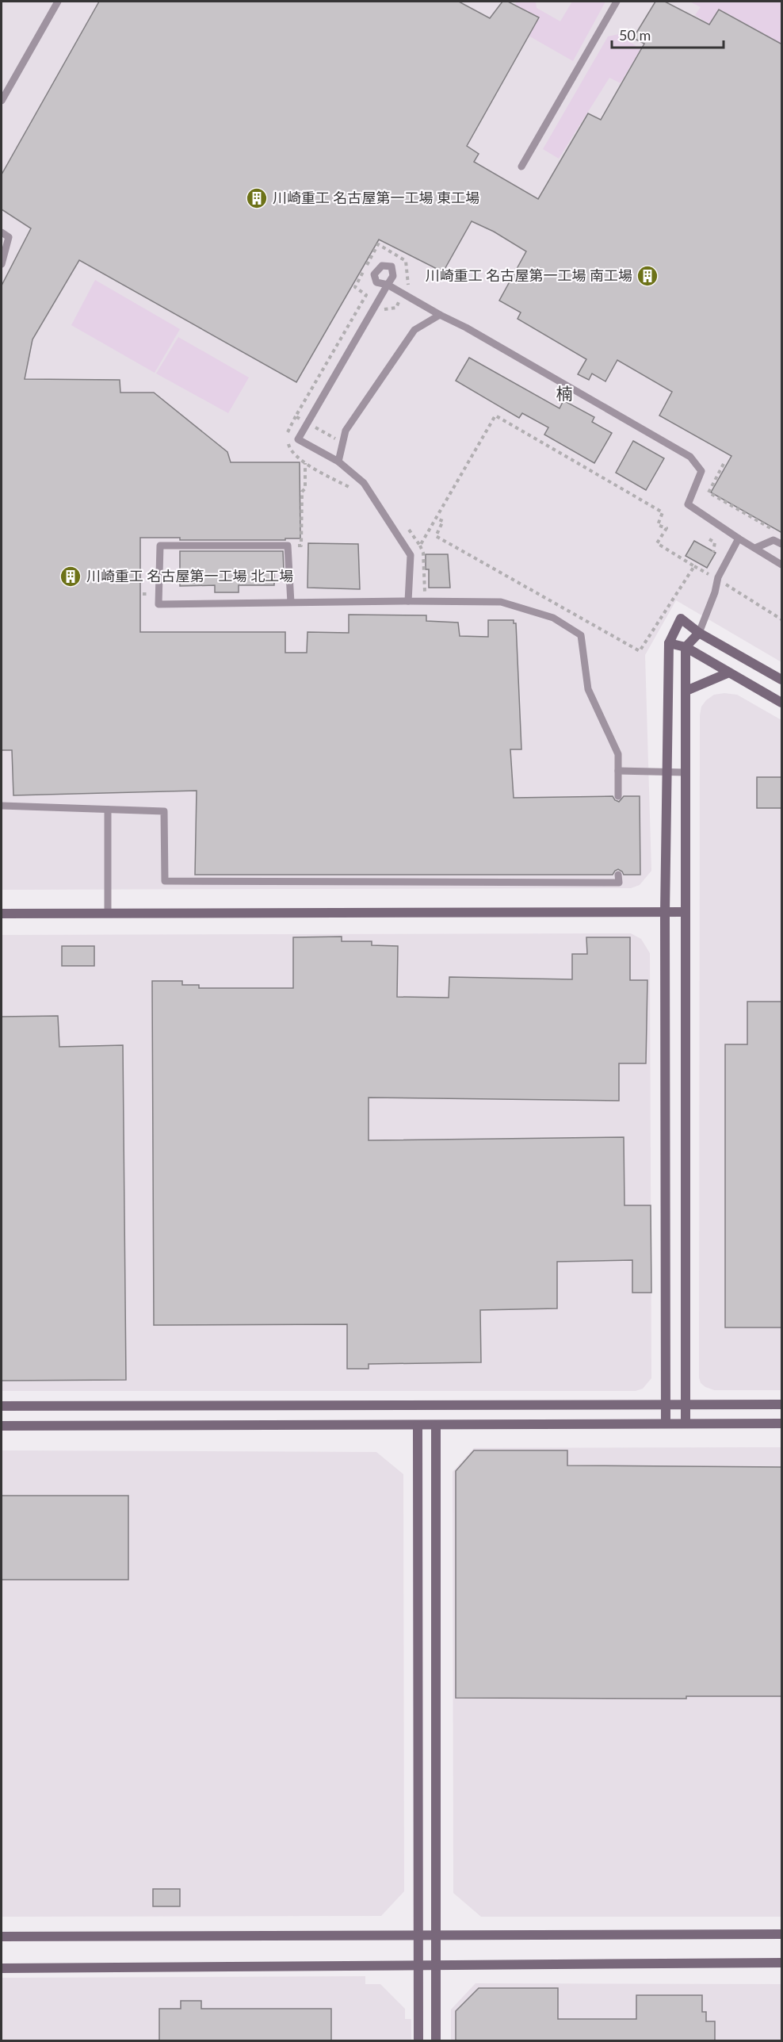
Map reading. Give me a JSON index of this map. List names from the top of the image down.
{
  "districts": ["楠"],
  "places": {
    "building": ["川崎重工 名古屋第一工場 東工場", "川崎重工 名古屋第一工場 南工場", "川崎重工 名古屋第一工場 北工場"]
  },
  "scale_bar": "50 m"
}
